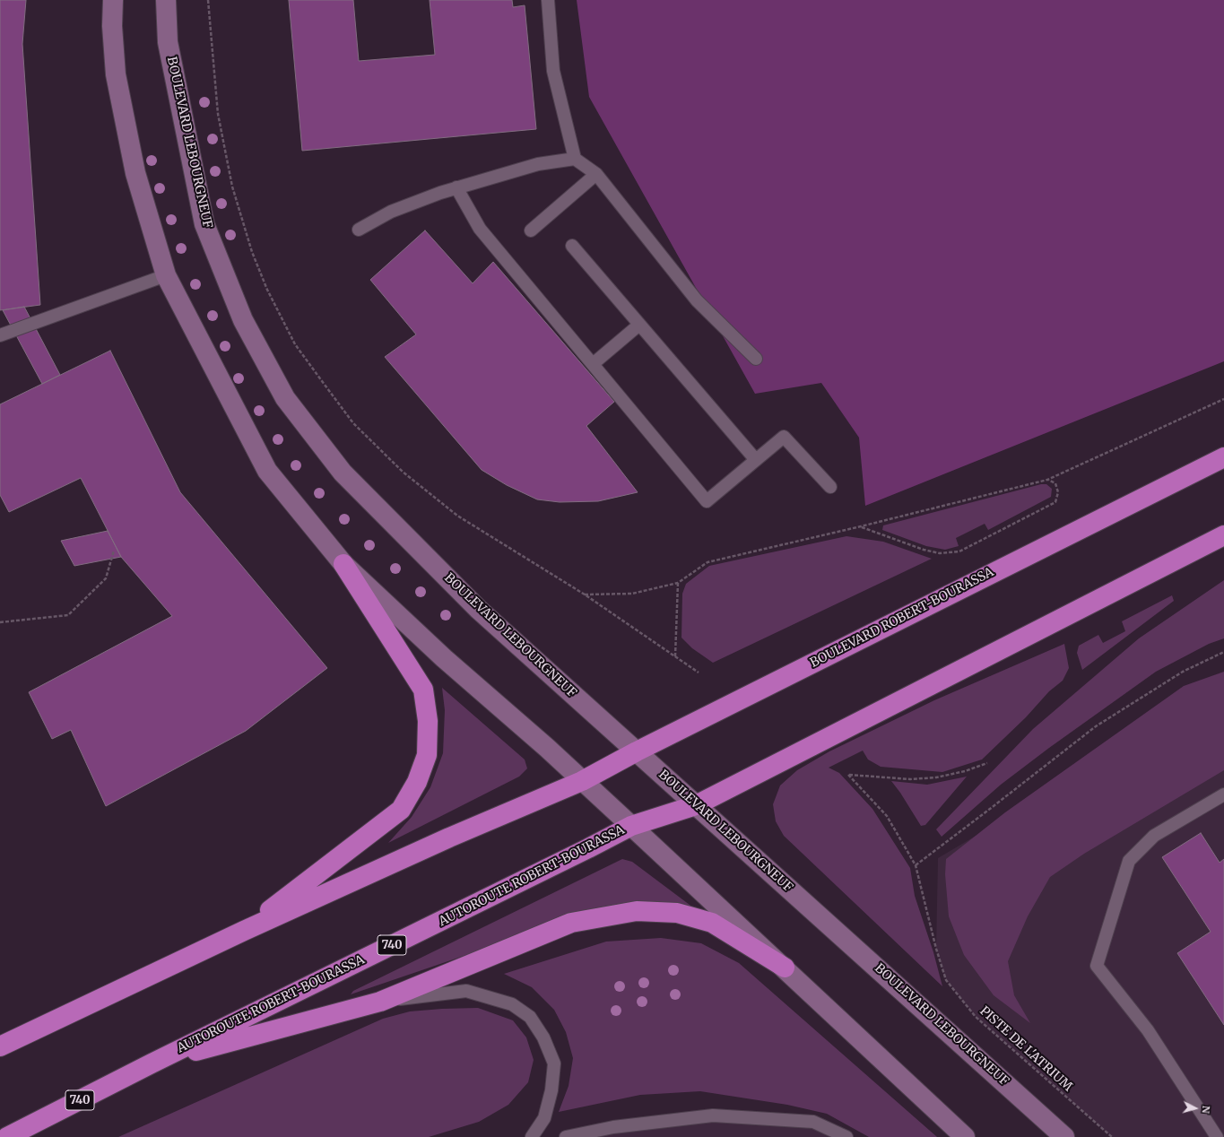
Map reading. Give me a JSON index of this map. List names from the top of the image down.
{
  "streets": {
    "highway": ["BOULEVARD ROBERT-BOURASSA", "AUTOROUTE ROBERT-BOURASSA", "740"],
    "main road": ["BOULEVARD LEBOURGNEUF"],
    "path": ["PISTE DE L'ATRIUM"]
  },
  "crossings": [
    ["BOULEVARD LEBOURGNEUF", "BOULEVARD ROBERT-BOURASSA"]
  ],
  "north": "right"
}
